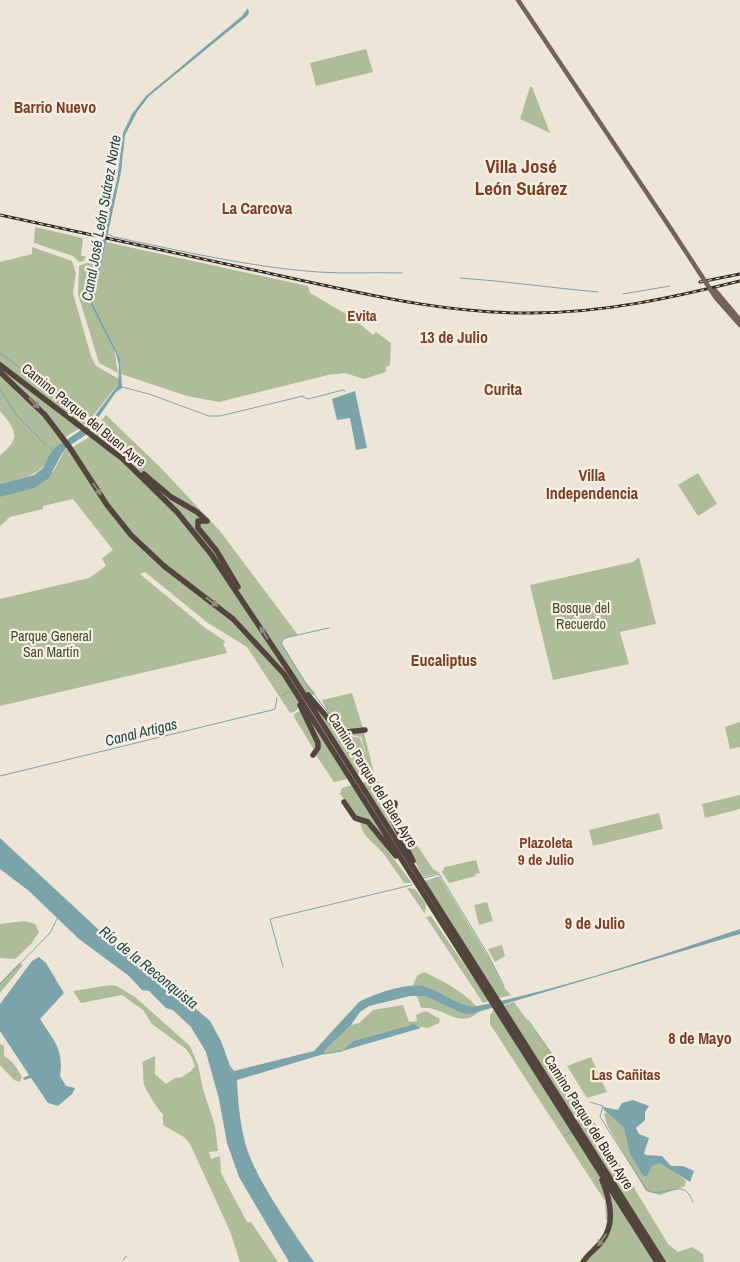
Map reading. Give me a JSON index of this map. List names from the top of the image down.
{
  "streets": {
    "highway": ["Camino Parque del Buen Ayre"]
  },
  "districts": [
    "Barrio Nuevo",
    "Villa José León Suárez",
    "La Carcova",
    "Evita",
    "13 de Julio",
    "Curita",
    "Villa Independencia",
    "Eucaliptus",
    "Plazoleta 9 de Julio",
    "9 de Julio",
    "8 de Mayo",
    "Las Cañitas"
  ],
  "water": ["Canal José León Suárez Norte", "Canal Artigas", "Río de la Reconquista"],
  "parks": ["Bosque del Recuerdo", "Parque General San Martín"]
}
